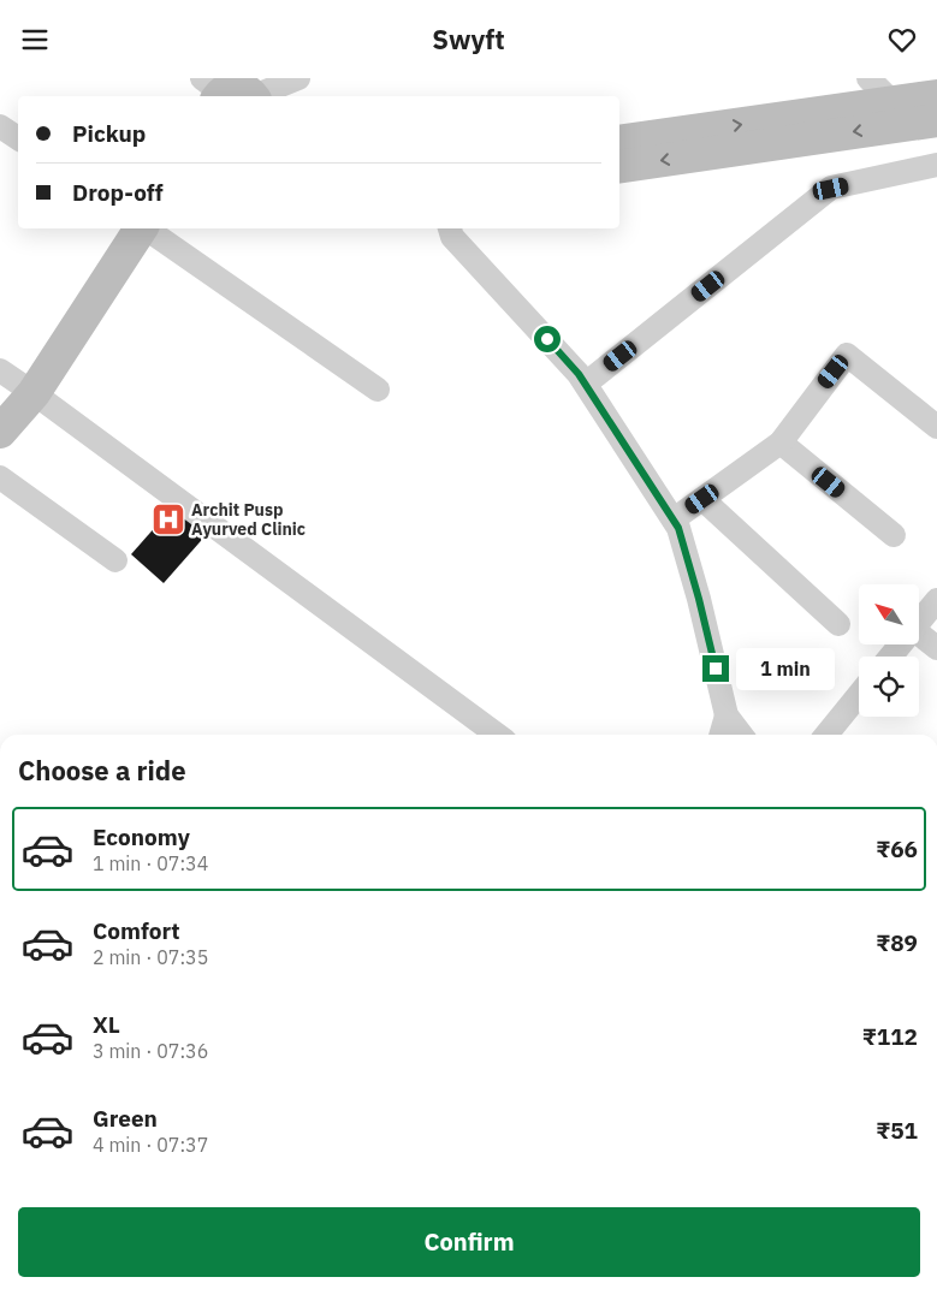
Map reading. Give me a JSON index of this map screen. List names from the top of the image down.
{
  "places": {
    "hospital": ["Archit Pusp Ayurved Clinic"]
  },
  "north": "top left",
  "page": {
    "header": "Swyft",
    "banner": ["Pickup", "Drop-off"],
    "bubble": "1 min",
    "heading": "Choose a ride",
    "list": [
      {
        "name": "Economy",
        "note": "1 min · 07:34",
        "value": "₹66"
      },
      {
        "name": "Comfort",
        "note": "2 min · 07:35",
        "value": "₹89"
      },
      {
        "name": "XL",
        "note": "3 min · 07:36",
        "value": "₹112"
      },
      {
        "name": "Green",
        "note": "4 min · 07:37",
        "value": "₹51"
      }
    ],
    "buttons": "Confirm"
  }
}
